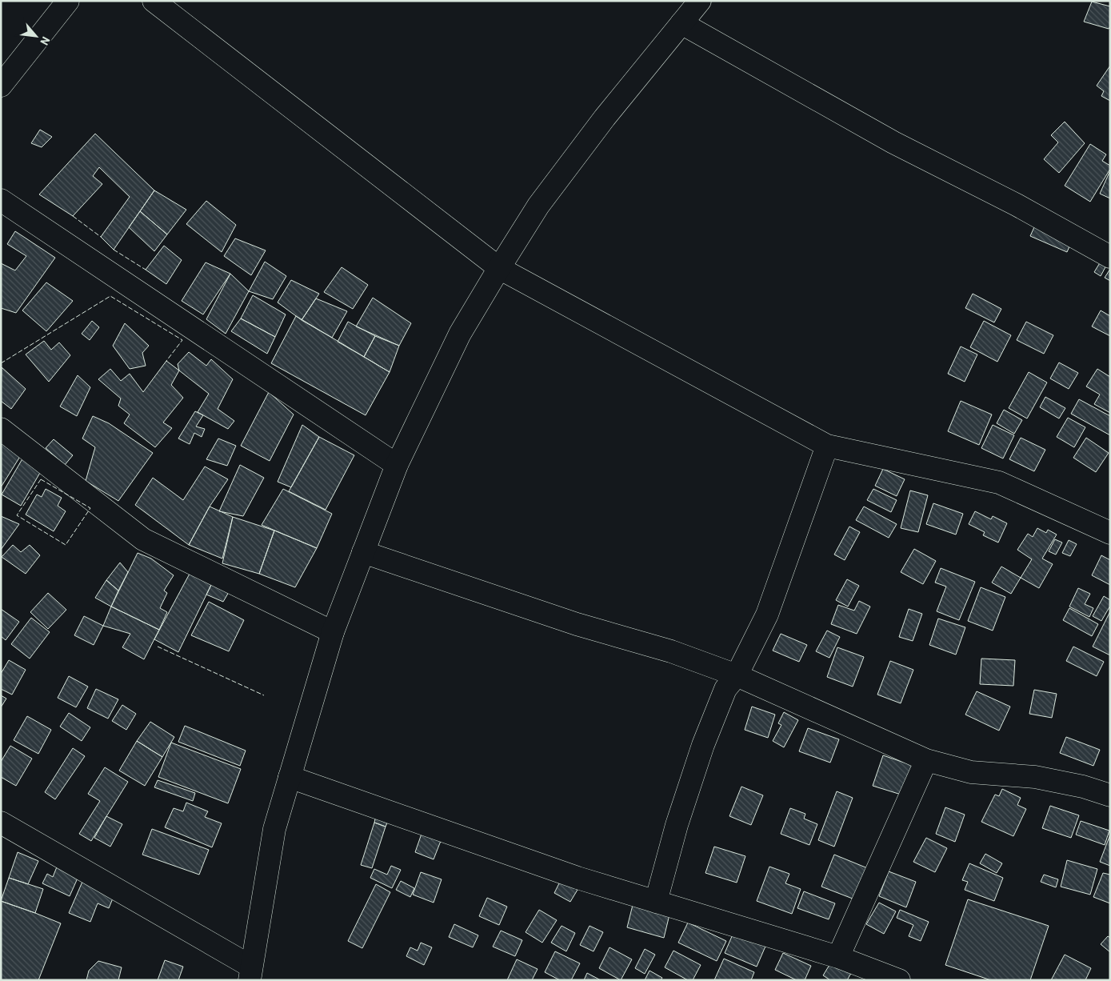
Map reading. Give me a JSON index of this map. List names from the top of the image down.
{
  "north": "bottom right"
}
